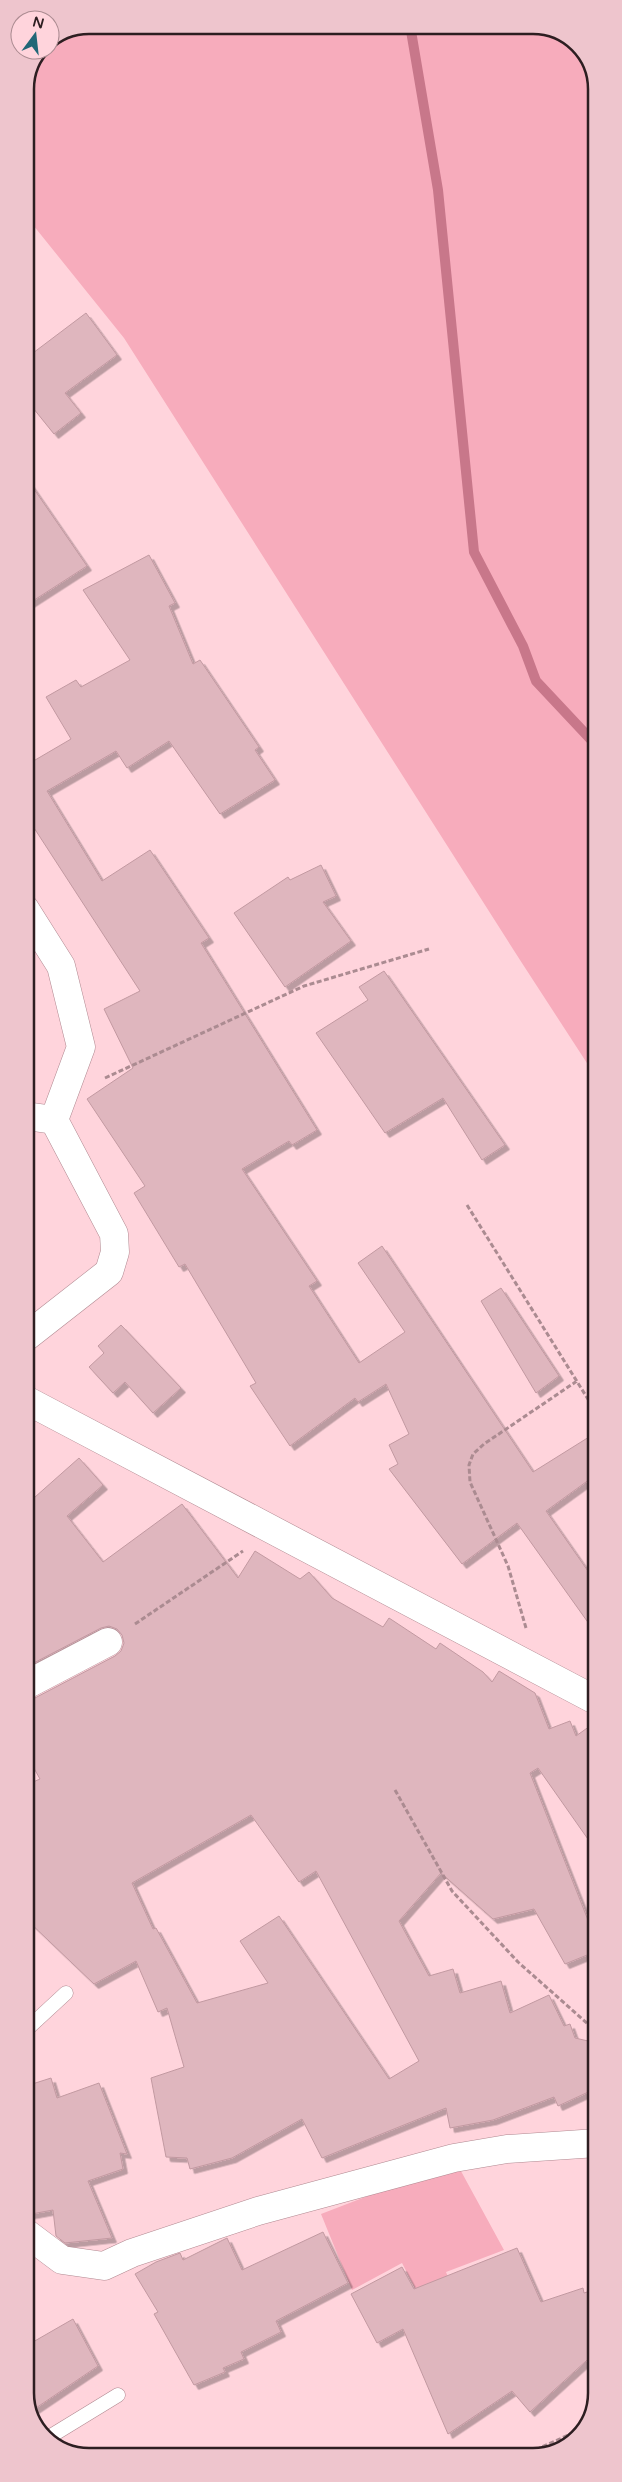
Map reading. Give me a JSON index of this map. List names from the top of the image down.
{
  "north": "top"
}
